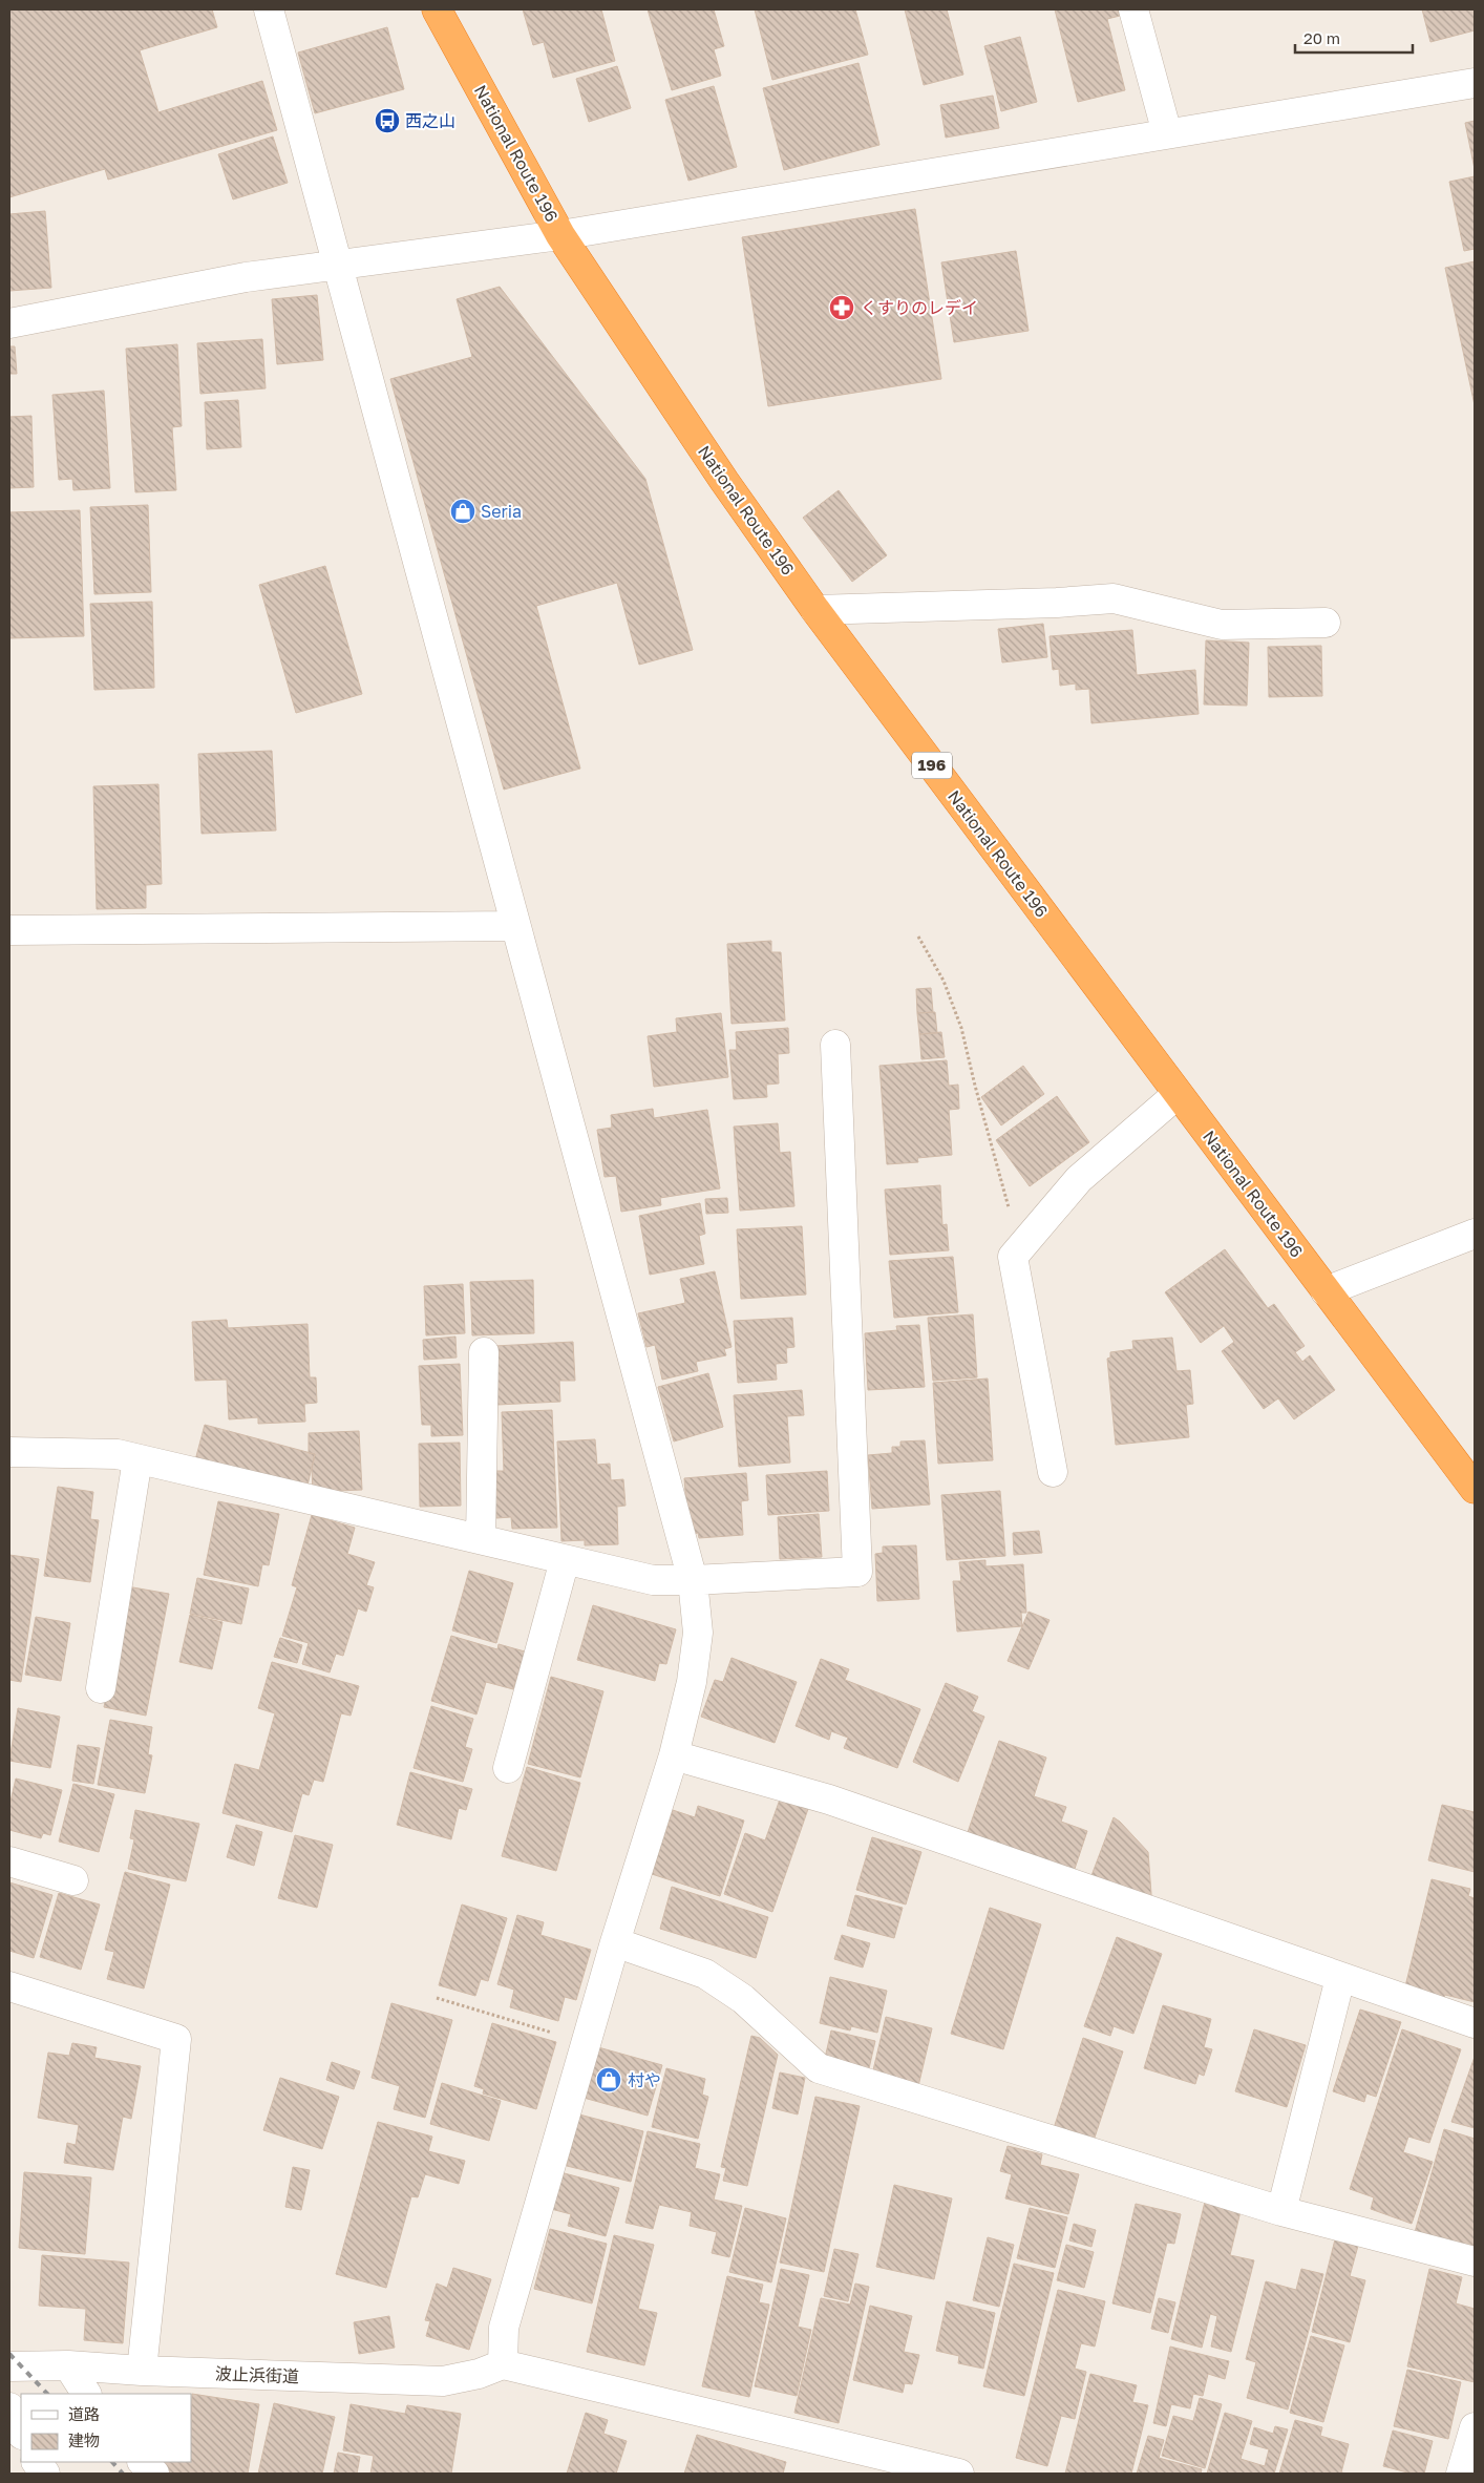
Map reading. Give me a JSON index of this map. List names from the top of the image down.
{
  "streets": {
    "highway": ["National Route 196", "196"],
    "street": ["波止浜街道"]
  },
  "places": {
    "bus stop": ["西之山"],
    "pharmacy": ["くすりのレデイ"],
    "shop": ["Seria", "村や"]
  },
  "legend": ["道路", "建物"],
  "scale_bar": "20 m"
}
